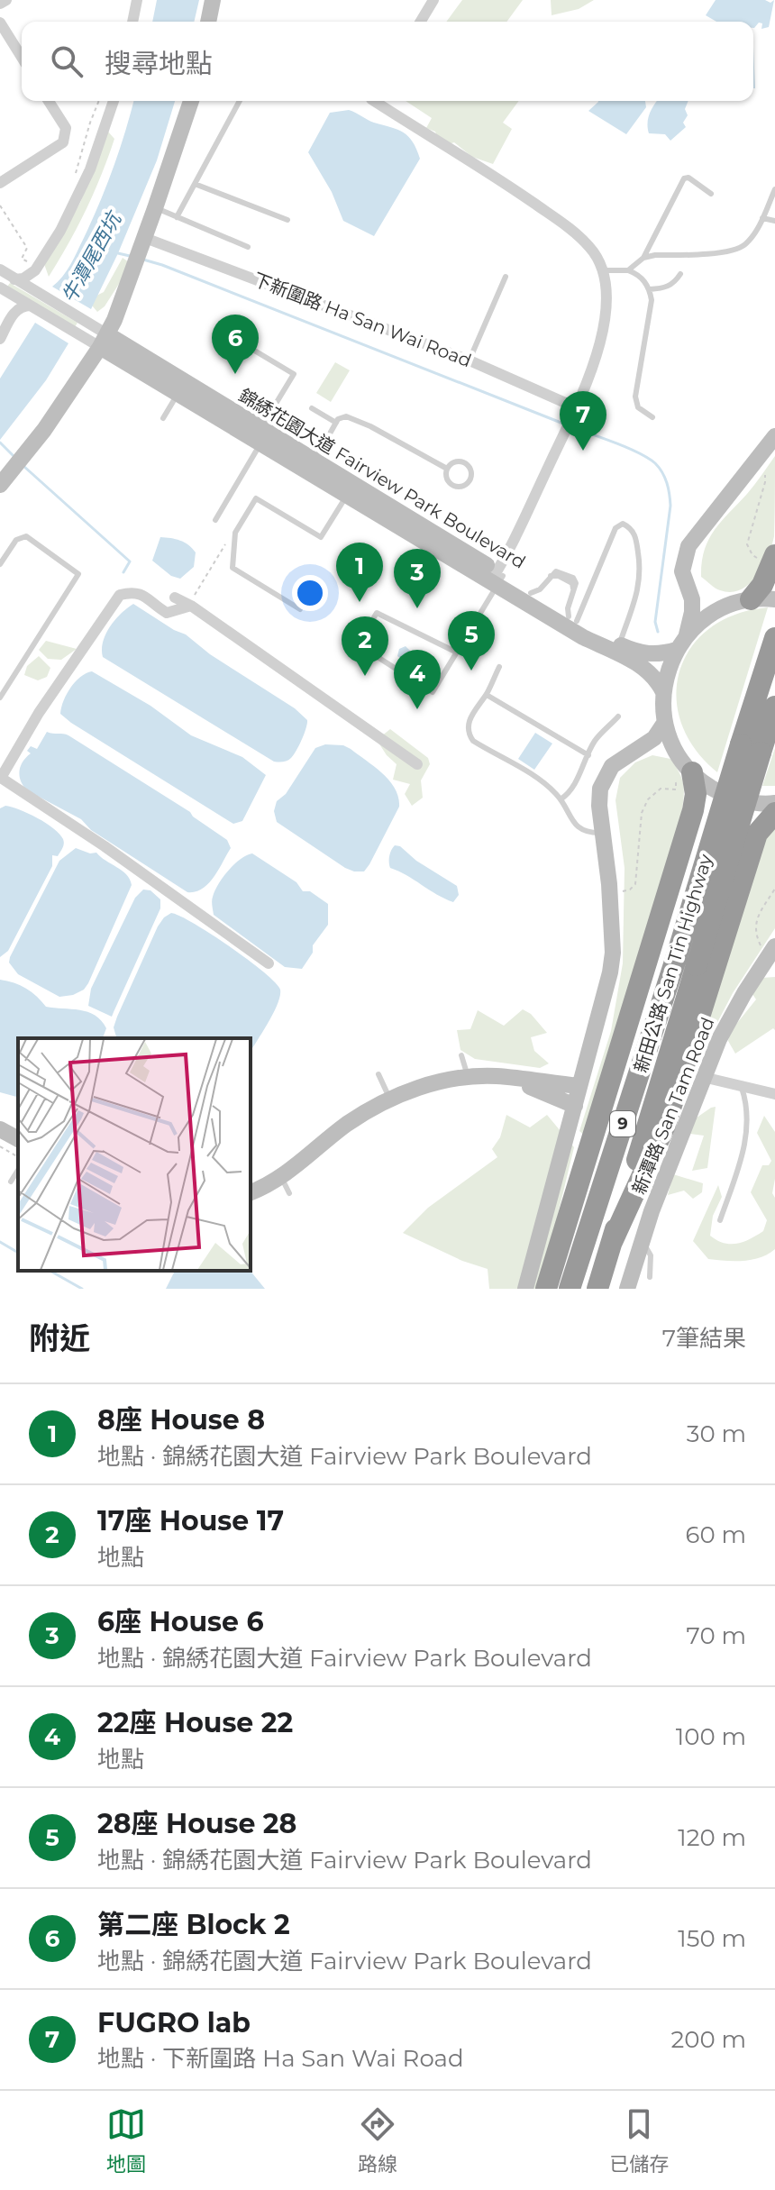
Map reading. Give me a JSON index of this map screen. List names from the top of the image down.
{
  "streets": {
    "highway": ["新田公路 San Tin Highway", "9"],
    "street": ["下新圍路 Ha San Wai Road", "錦綉花園大道 Fairview Park Boulevard", "新潭路 San Tam Road"]
  },
  "water": ["牛潭尾西坑"],
  "page": {
    "search": "搜尋地點",
    "pins": [
      "6",
      "7",
      "1",
      "3",
      "5",
      "2",
      "4"
    ],
    "heading": ["附近", "7筆結果"],
    "list": [
      {
        "mark": "1",
        "name": "8座 House 8",
        "note": "地點 · 錦綉花園大道 Fairview Park Boulevard",
        "value": "30 m"
      },
      {
        "mark": "2",
        "name": "17座 House 17",
        "note": "地點",
        "value": "60 m"
      },
      {
        "mark": "3",
        "name": "6座 House 6",
        "note": "地點 · 錦綉花園大道 Fairview Park Boulevard",
        "value": "70 m"
      },
      {
        "mark": "4",
        "name": "22座 House 22",
        "note": "地點",
        "value": "100 m"
      },
      {
        "mark": "5",
        "name": "28座 House 28",
        "note": "地點 · 錦綉花園大道 Fairview Park Boulevard",
        "value": "120 m"
      },
      {
        "mark": "6",
        "name": "第二座 Block 2",
        "note": "地點 · 錦綉花園大道 Fairview Park Boulevard",
        "value": "150 m"
      },
      {
        "mark": "7",
        "name": "FUGRO lab",
        "note": "地點 · 下新圍路 Ha San Wai Road",
        "value": "200 m"
      }
    ],
    "nav": ["地圖", "路線", "已儲存"]
  }
}
